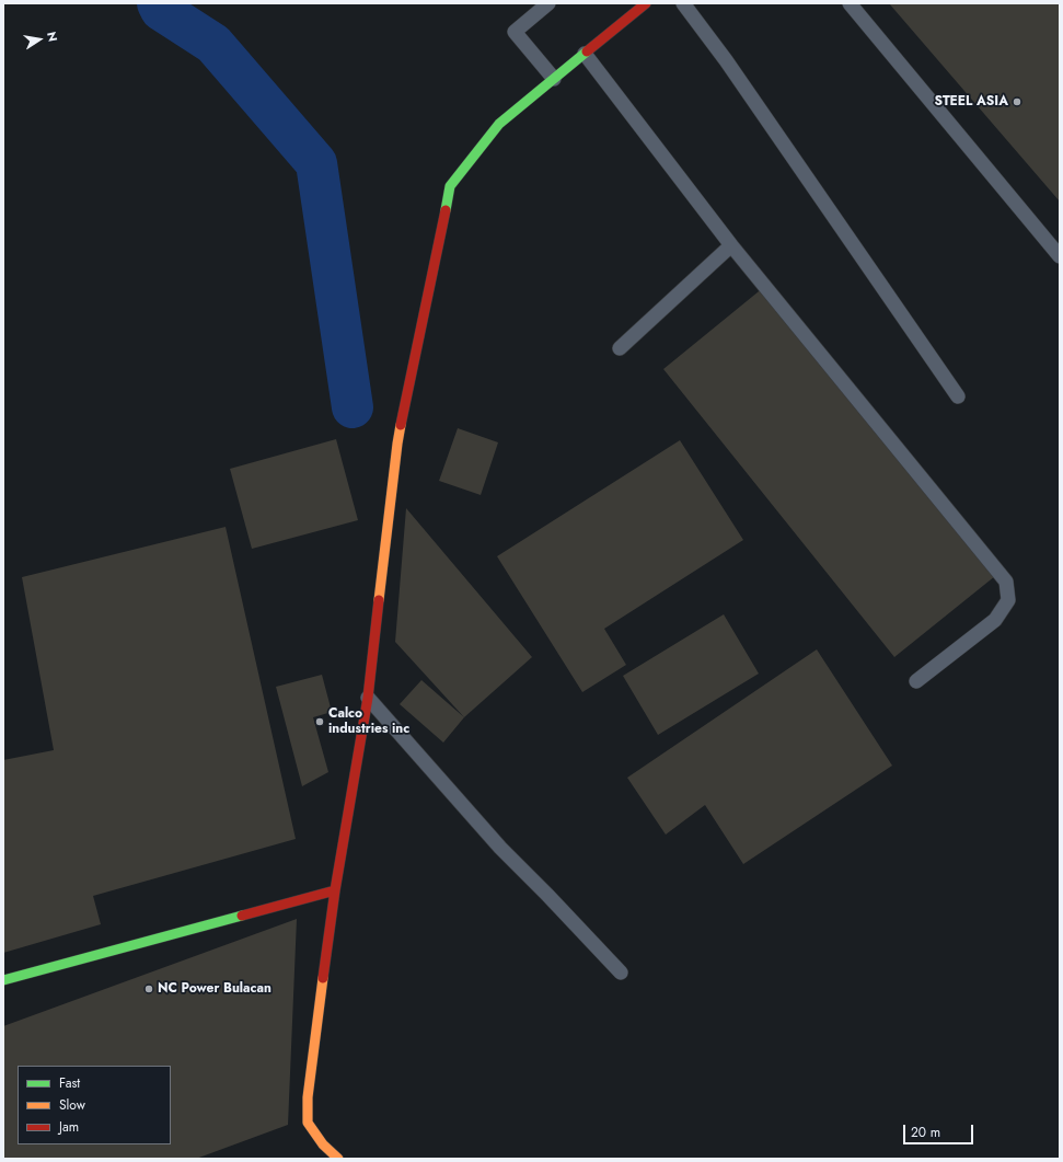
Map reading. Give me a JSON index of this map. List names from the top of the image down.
{
  "places": ["STEEL ASIA", "Calco industries inc", "NC Power Bulacan"],
  "legend": ["Fast", "Slow", "Jam"],
  "scale_bar": "20 m",
  "north": "right"
}
